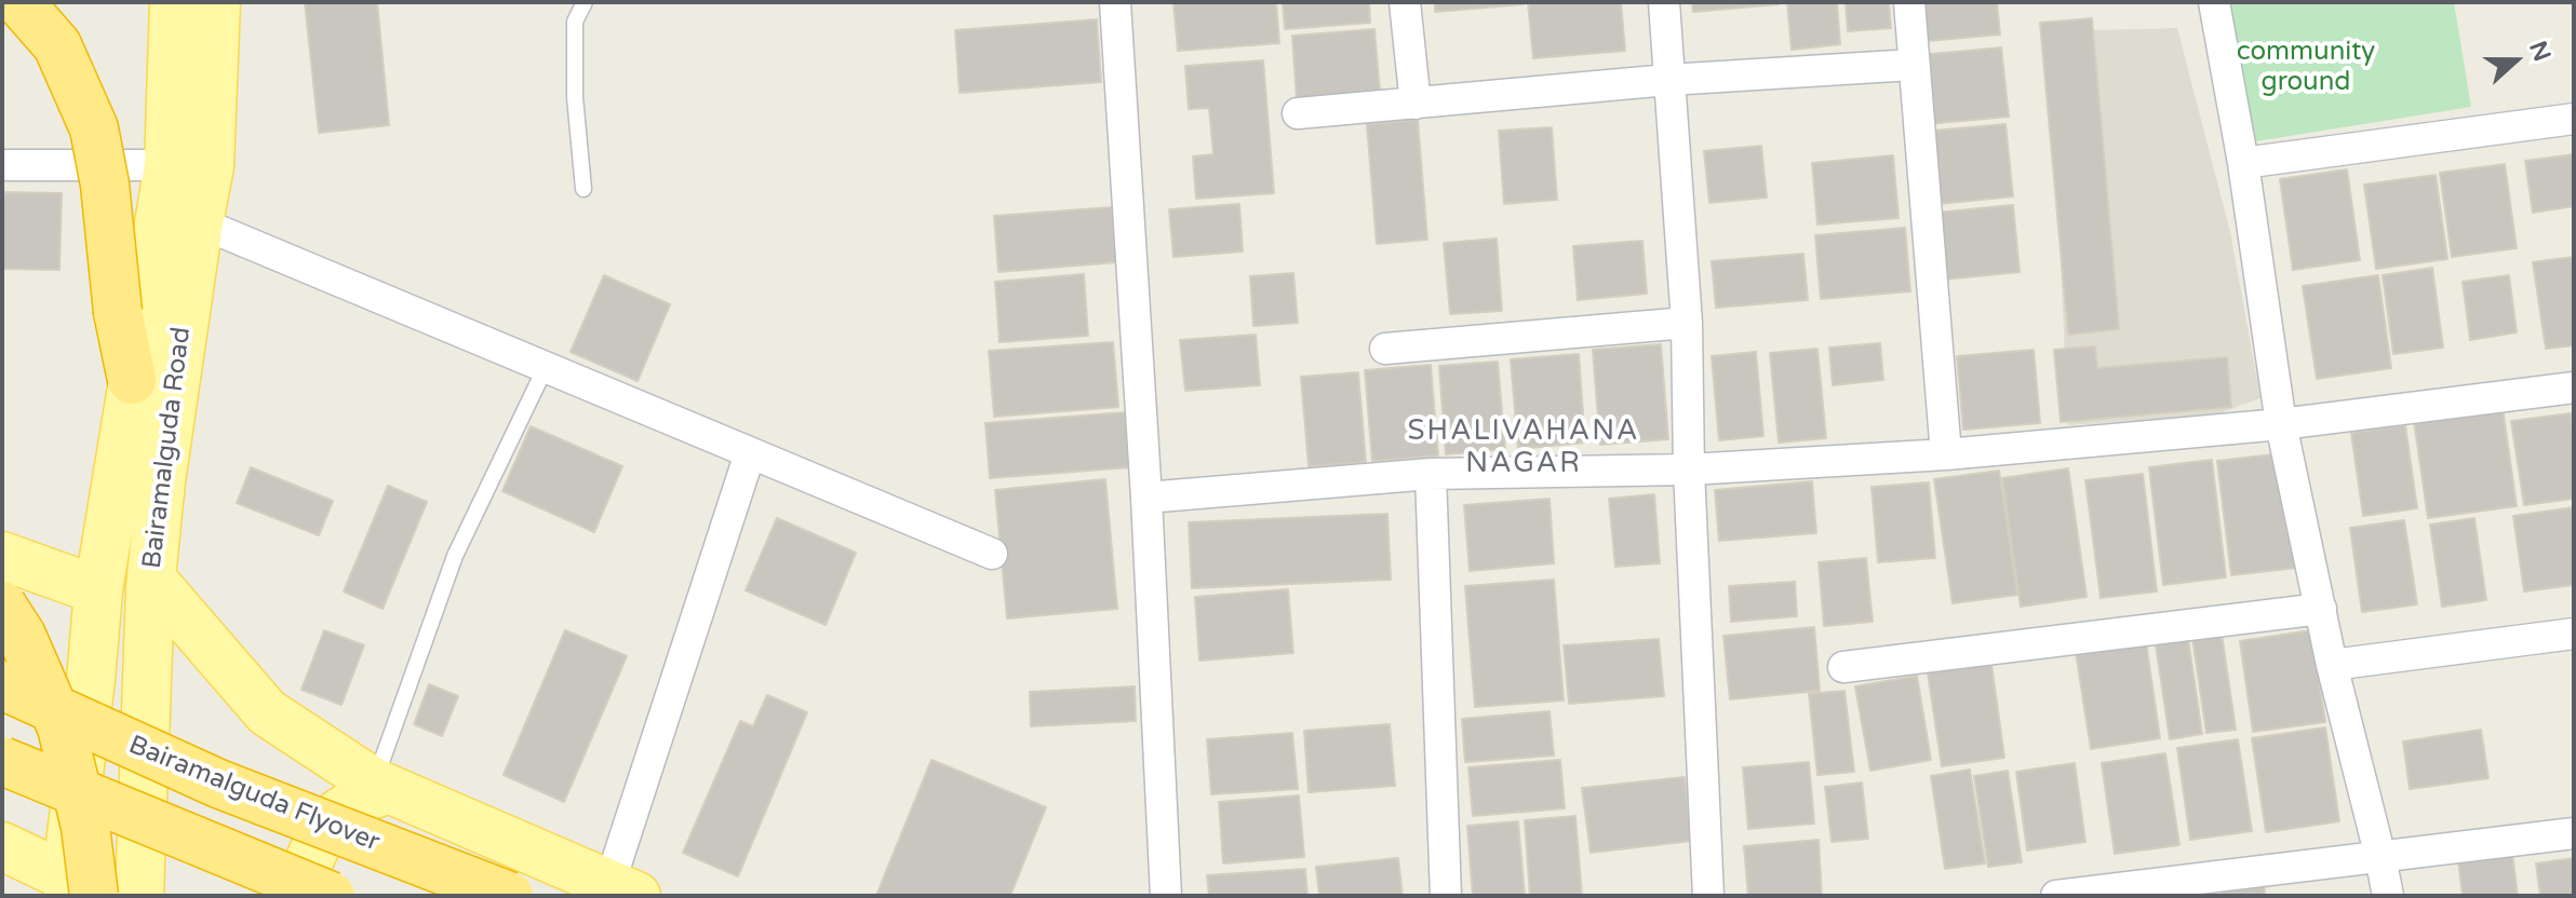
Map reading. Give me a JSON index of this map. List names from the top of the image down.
{
  "streets": {
    "highway": ["Bairamalguda Flyover"],
    "main road": ["Bairamalguda Road"]
  },
  "districts": ["SHALIVAHANA NAGAR"],
  "parks": ["community ground"],
  "north": "right"
}
